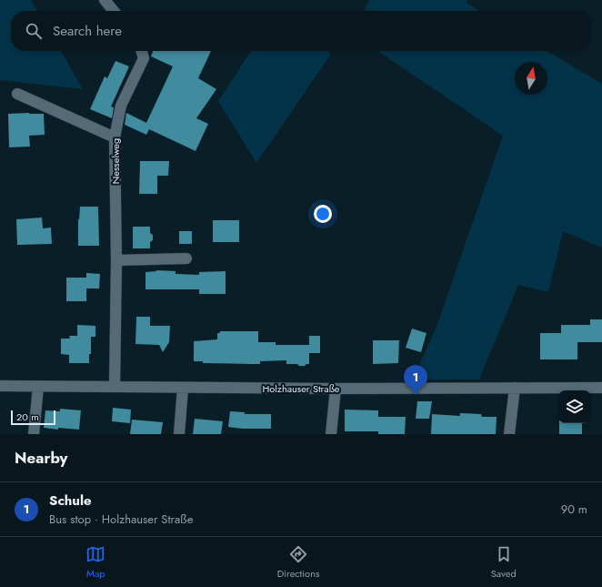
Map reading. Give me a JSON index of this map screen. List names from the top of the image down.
{
  "streets": {
    "street": ["Nesselweg", "Holzhauser Straße"]
  },
  "crossings": [
    ["Nesselweg", "Holzhauser Straße"]
  ],
  "scale_bar": "20 m",
  "north": "top",
  "page": {
    "search": "Search here",
    "pins": "1",
    "scale": "20 m",
    "heading": "Nearby",
    "list": [
      {
        "mark": "1",
        "name": "Schule",
        "note": "Bus stop · Holzhauser Straße",
        "value": "90 m"
      }
    ],
    "nav": ["Map", "Directions", "Saved"]
  }
}
